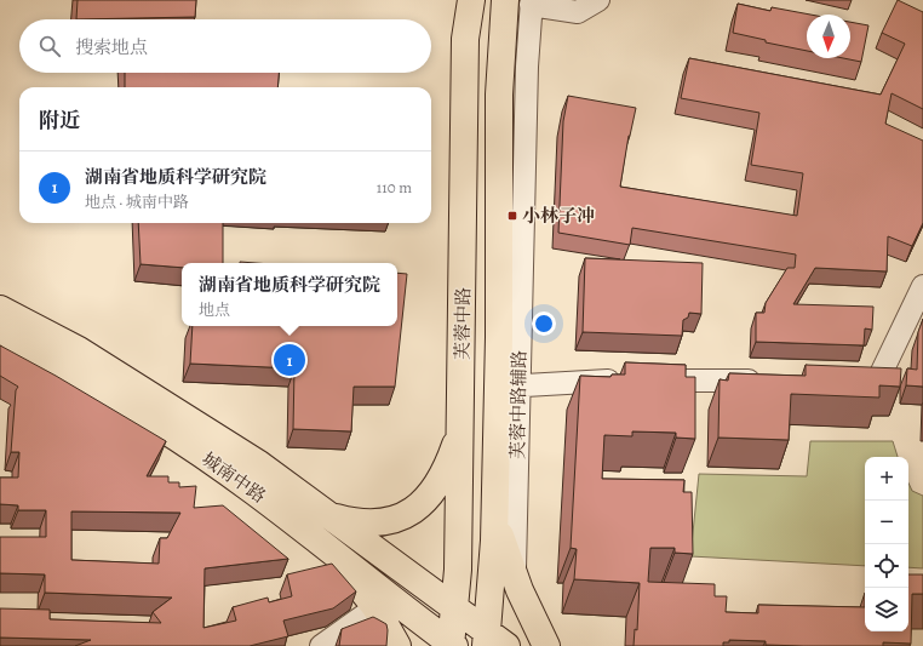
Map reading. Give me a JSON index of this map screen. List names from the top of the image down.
{
  "streets": {
    "main road": ["芙蓉中路", "城南中路"],
    "street": ["芙蓉中路辅路"]
  },
  "crossings": [
    ["芙蓉中路", "芙蓉中路辅路"],
    ["芙蓉中路", "城南中路"]
  ],
  "places": {
    "transit": ["小林子冲"]
  },
  "north": "bottom",
  "page": {
    "search": "搜索地点",
    "heading": "附近",
    "list": [
      {
        "mark": "1",
        "name": "湖南省地质科学研究院",
        "note": "地点 · 城南中路",
        "value": "110 m"
      }
    ],
    "popup": ["湖南省地质科学研究院", "地点"],
    "pins": "1",
    "map_buttons": ["+", "−"]
  }
}
